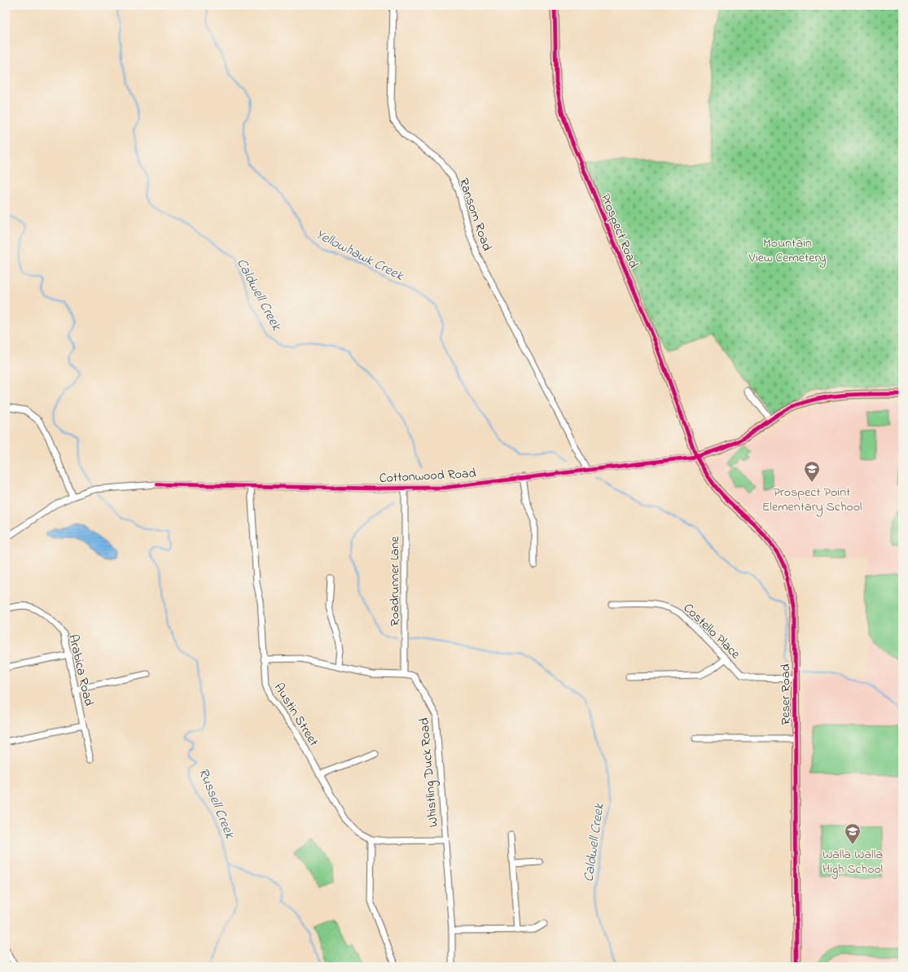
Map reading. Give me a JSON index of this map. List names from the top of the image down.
{
  "streets": {
    "main road": ["Prospect Road", "Reser Road"],
    "street": [
      "Ransom Road",
      "Cottonwood Road",
      "Roadrunner Lane",
      "Costello Place",
      "Arabica Road",
      "Austin Street",
      "Whistling Duck Road"
    ]
  },
  "crossings": [
    ["Ransom Road", "Cottonwood Road"],
    ["Prospect Road", "Cottonwood Road"],
    ["Prospect Road", "Reser Road"],
    ["Cottonwood Road", "Roadrunner Lane"],
    ["Cottonwood Road", "Reser Road"],
    ["Cottonwood Road", "Austin Street"],
    ["Roadrunner Lane", "Whistling Duck Road"],
    ["Costello Place", "Reser Road"],
    ["Austin Street", "Whistling Duck Road"]
  ],
  "water": ["Yellowhawk Creek", "Caldwell Creek", "Russell Creek"],
  "parks": ["Mountain View Cemetery"],
  "places": {
    "school or university": ["Prospect Point Elementary School", "Walla Walla High School"]
  }
}
